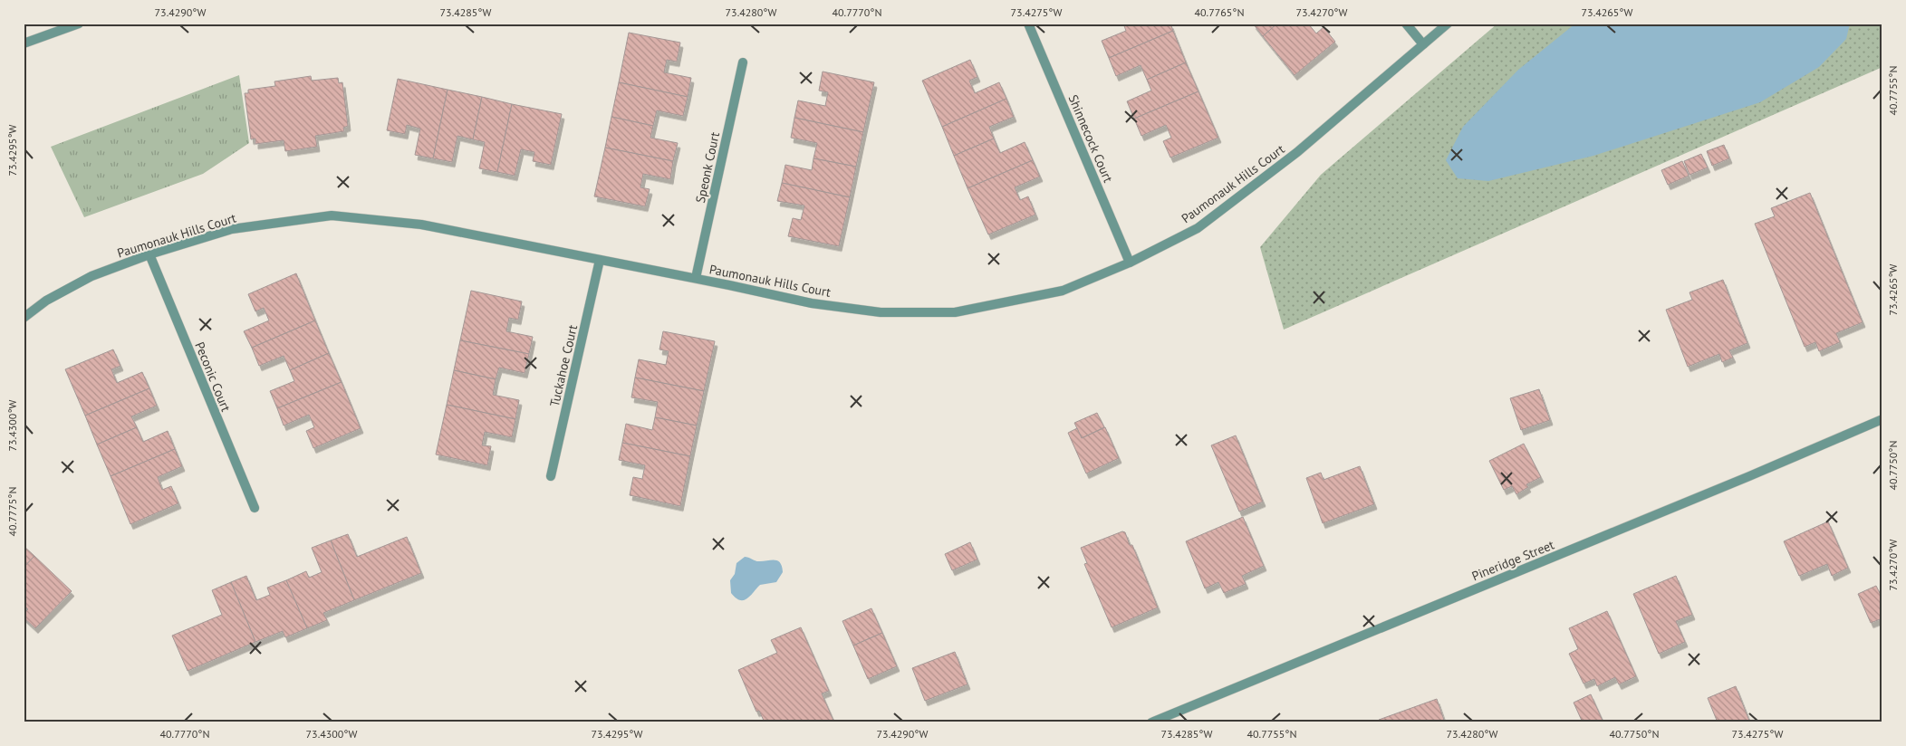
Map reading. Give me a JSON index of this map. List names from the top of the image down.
{
  "streets": {
    "street": [
      "Shinnecock Court",
      "Speonk Court",
      "Paumonauk Hills Court",
      "Tuckahoe Court",
      "Peconic Court",
      "Pineridge Street"
    ]
  },
  "crossings": [
    ["Shinnecock Court", "Paumonauk Hills Court"],
    ["Speonk Court", "Paumonauk Hills Court"],
    ["Paumonauk Hills Court", "Tuckahoe Court"],
    ["Paumonauk Hills Court", "Peconic Court"]
  ],
  "coordinates": [
    "73.4290°W",
    "73.4285°W",
    "73.4280°W",
    "40.7770°N",
    "73.4275°W",
    "40.7765°N",
    "73.4270°W",
    "73.4265°W",
    "40.7755°N",
    "73.4295°W",
    "73.4300°W",
    "40.7750°N",
    "40.7775°N"
  ]
}
